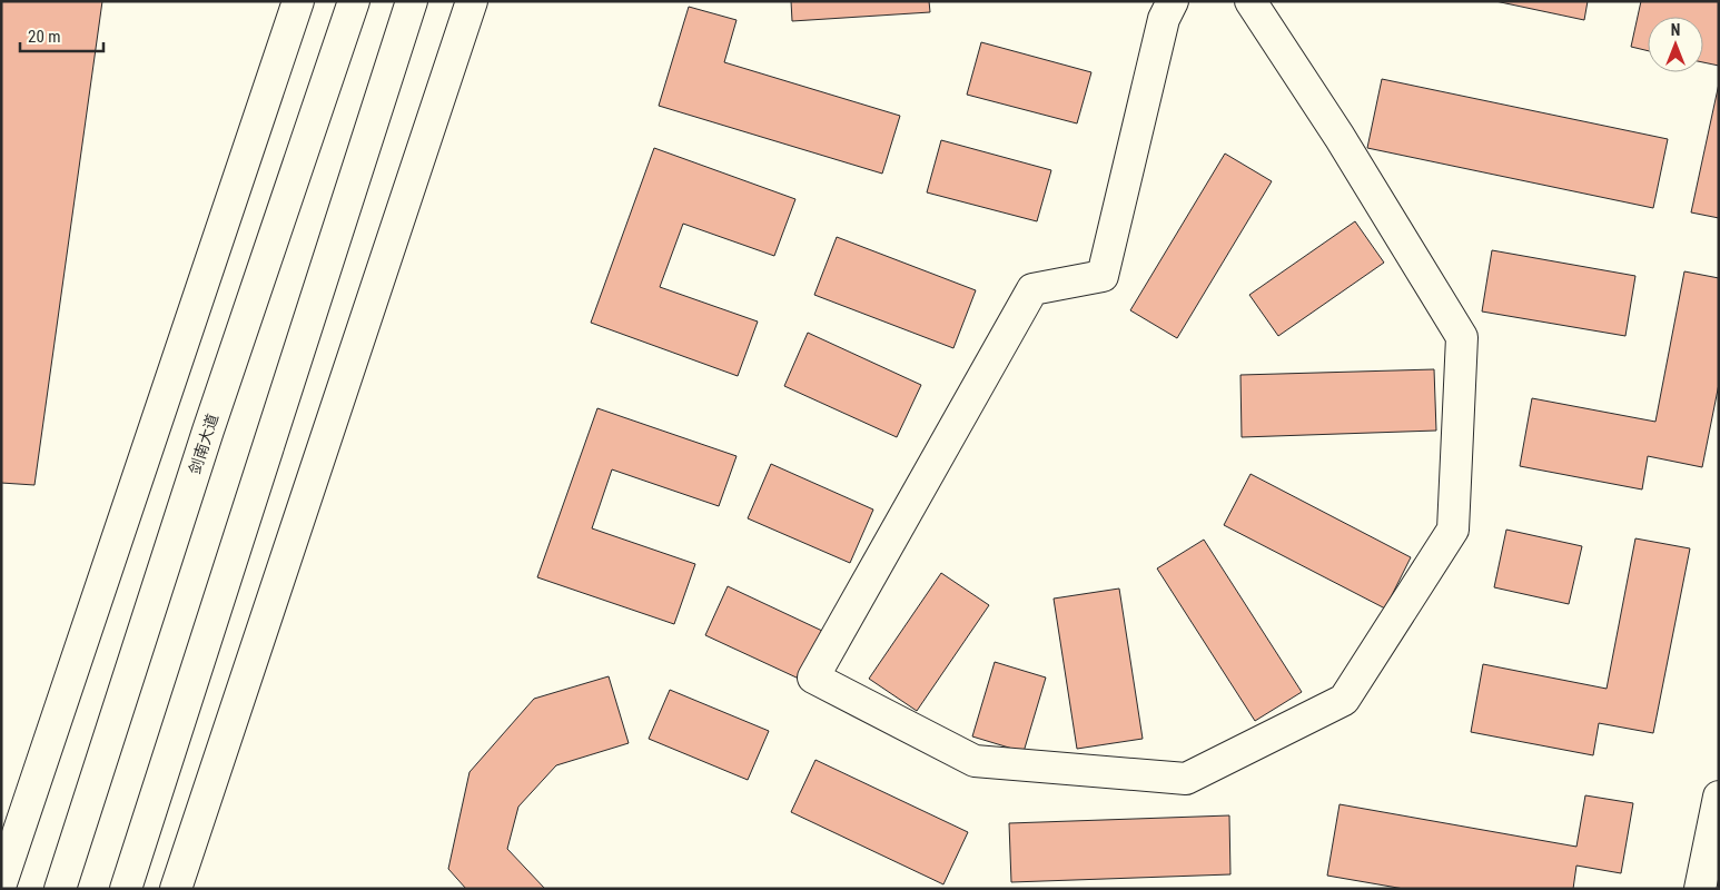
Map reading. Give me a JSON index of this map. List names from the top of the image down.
{
  "streets": {
    "main road": ["剑南大道"]
  },
  "scale_bar": "20 m",
  "north": "top"
}
